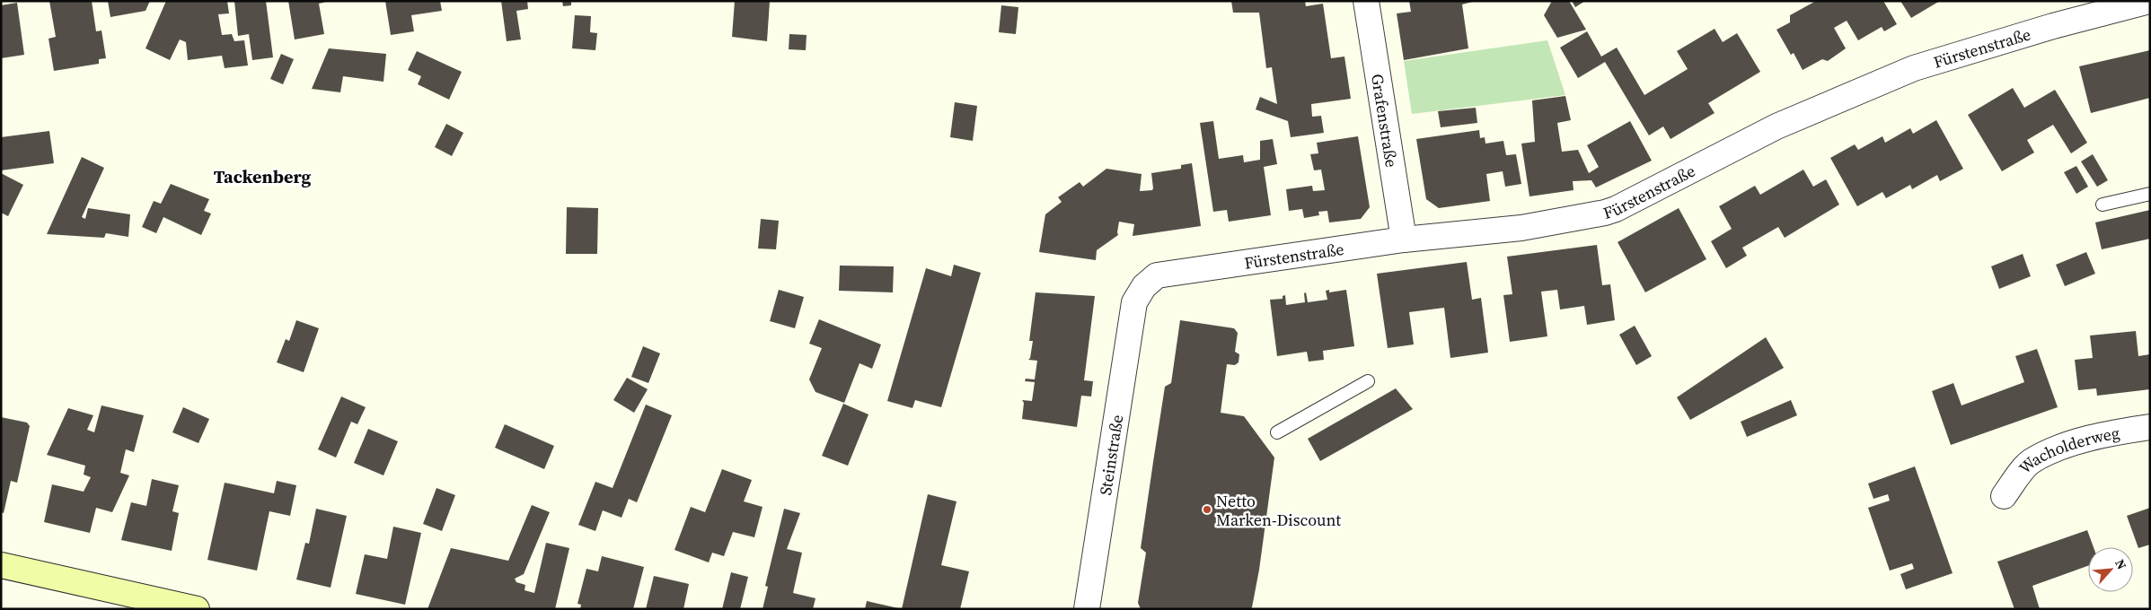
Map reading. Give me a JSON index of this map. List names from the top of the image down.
{
  "streets": {
    "street": [
      "Fürstenstraße",
      "Grafenstraße",
      "Wacholderweg",
      "Steinstraße"
    ]
  },
  "crossings": [
    ["Fürstenstraße", "Grafenstraße"],
    ["Fürstenstraße", "Steinstraße"]
  ],
  "districts": ["Tackenberg"],
  "places": ["Netto Marken-Discount"],
  "north": "top right"
}
